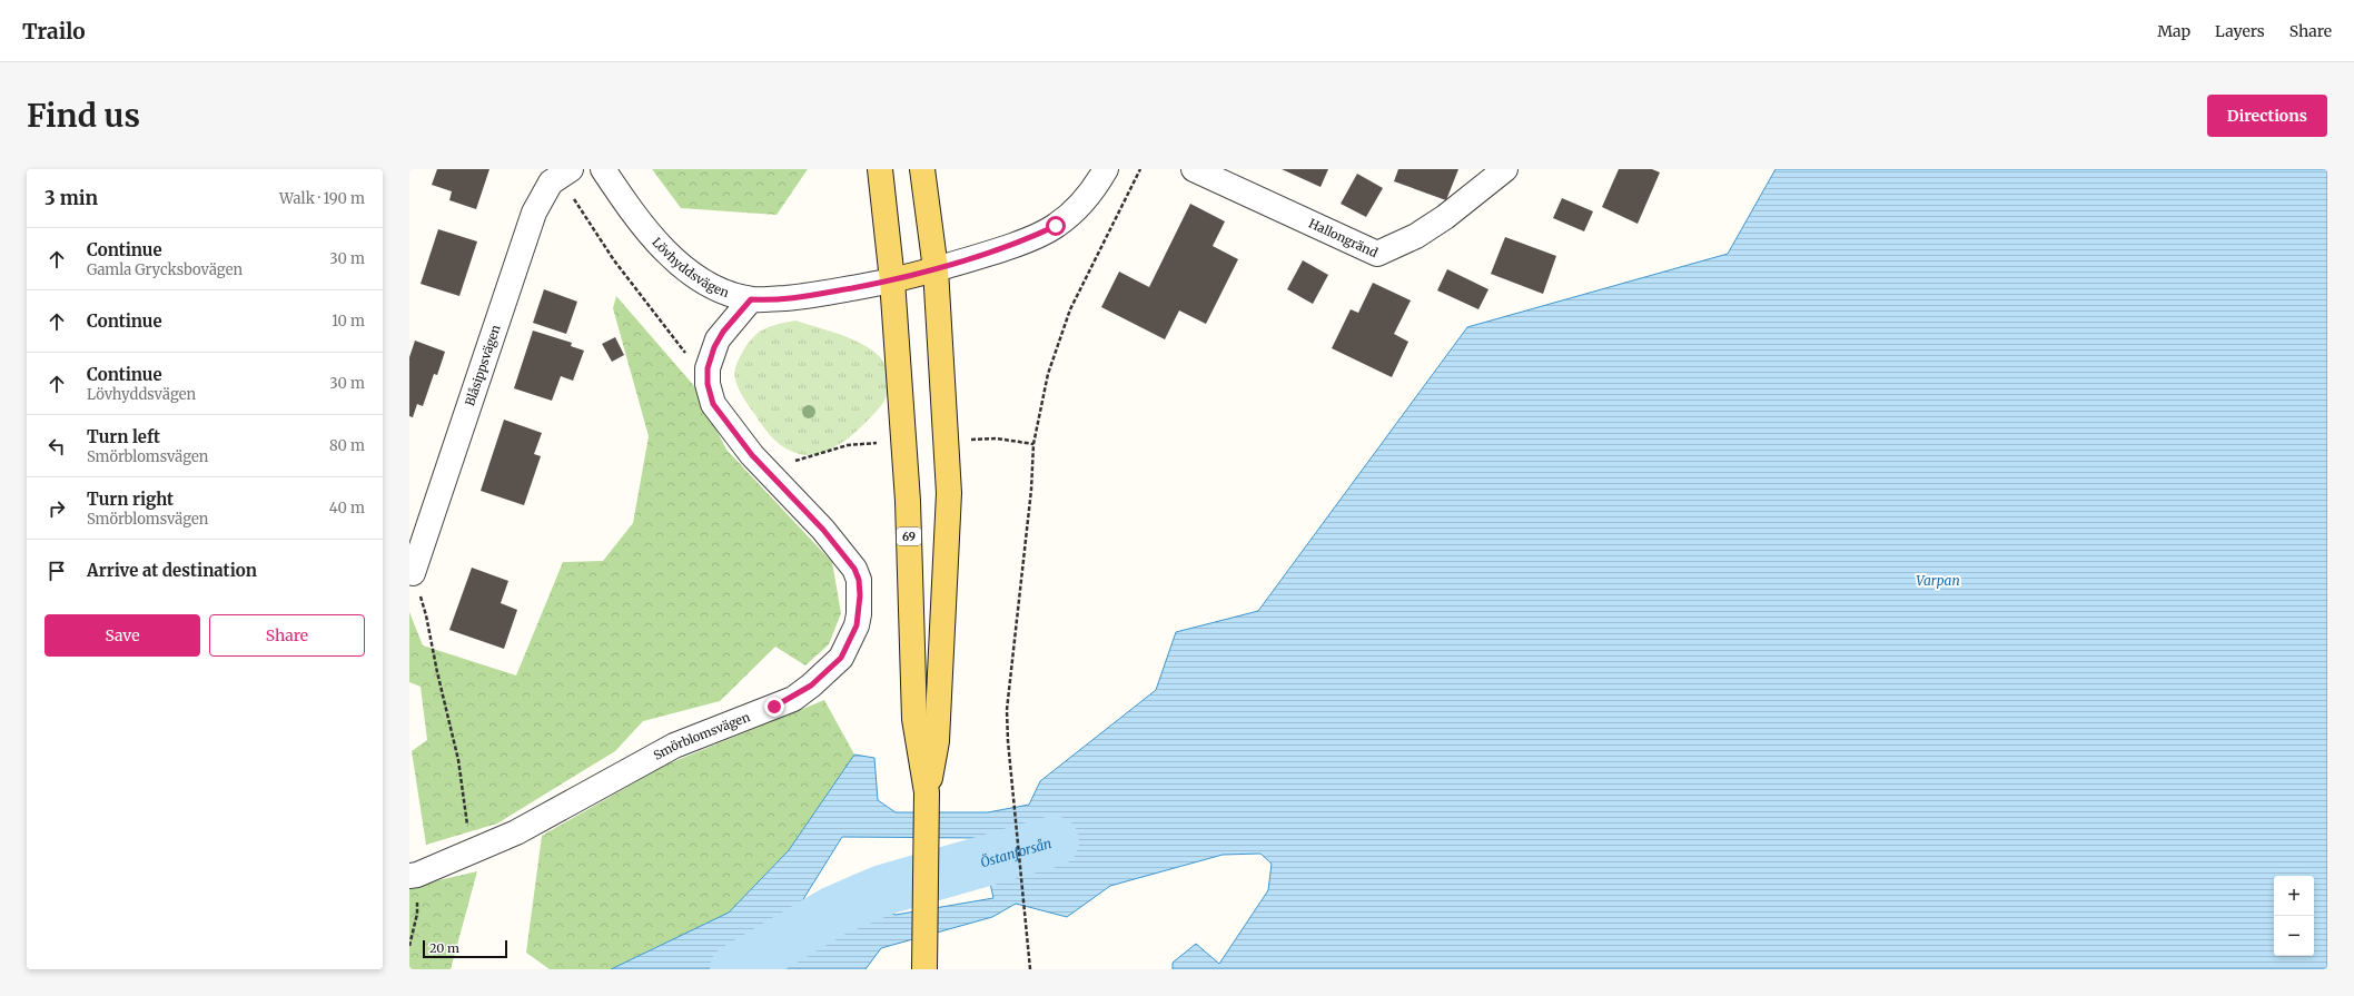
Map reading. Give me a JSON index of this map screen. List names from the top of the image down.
{
  "streets": {
    "main road": ["69"],
    "street": [
      "Hallongränd",
      "Lövhyddsvägen",
      "Blåsippsvägen",
      "Smörblomsvägen"
    ]
  },
  "crossings": [
    ["Lövhyddsvägen", "69"],
    ["Lövhyddsvägen", "Smörblomsvägen"]
  ],
  "water": ["Varpan", "Östanforsån"],
  "scale_bar": "20 m",
  "page": {
    "header": "Trailo",
    "nav": ["Map", "Layers", "Share"],
    "buttons": [
      "Directions",
      ["Save", "Share"]
    ],
    "title": "Find us",
    "heading": ["3 min", "Walk · 190 m"],
    "list": [
      ["Continue", "Gamla Grycksbovägen", "30 m"],
      ["Continue", "10 m"],
      ["Continue", "Lövhyddsvägen", "30 m"],
      ["Turn left", "Smörblomsvägen", "80 m"],
      ["Turn right", "Smörblomsvägen", "40 m"],
      "Arrive at destination"
    ],
    "map_buttons": ["+", "−"],
    "scale": "20 m"
  }
}
